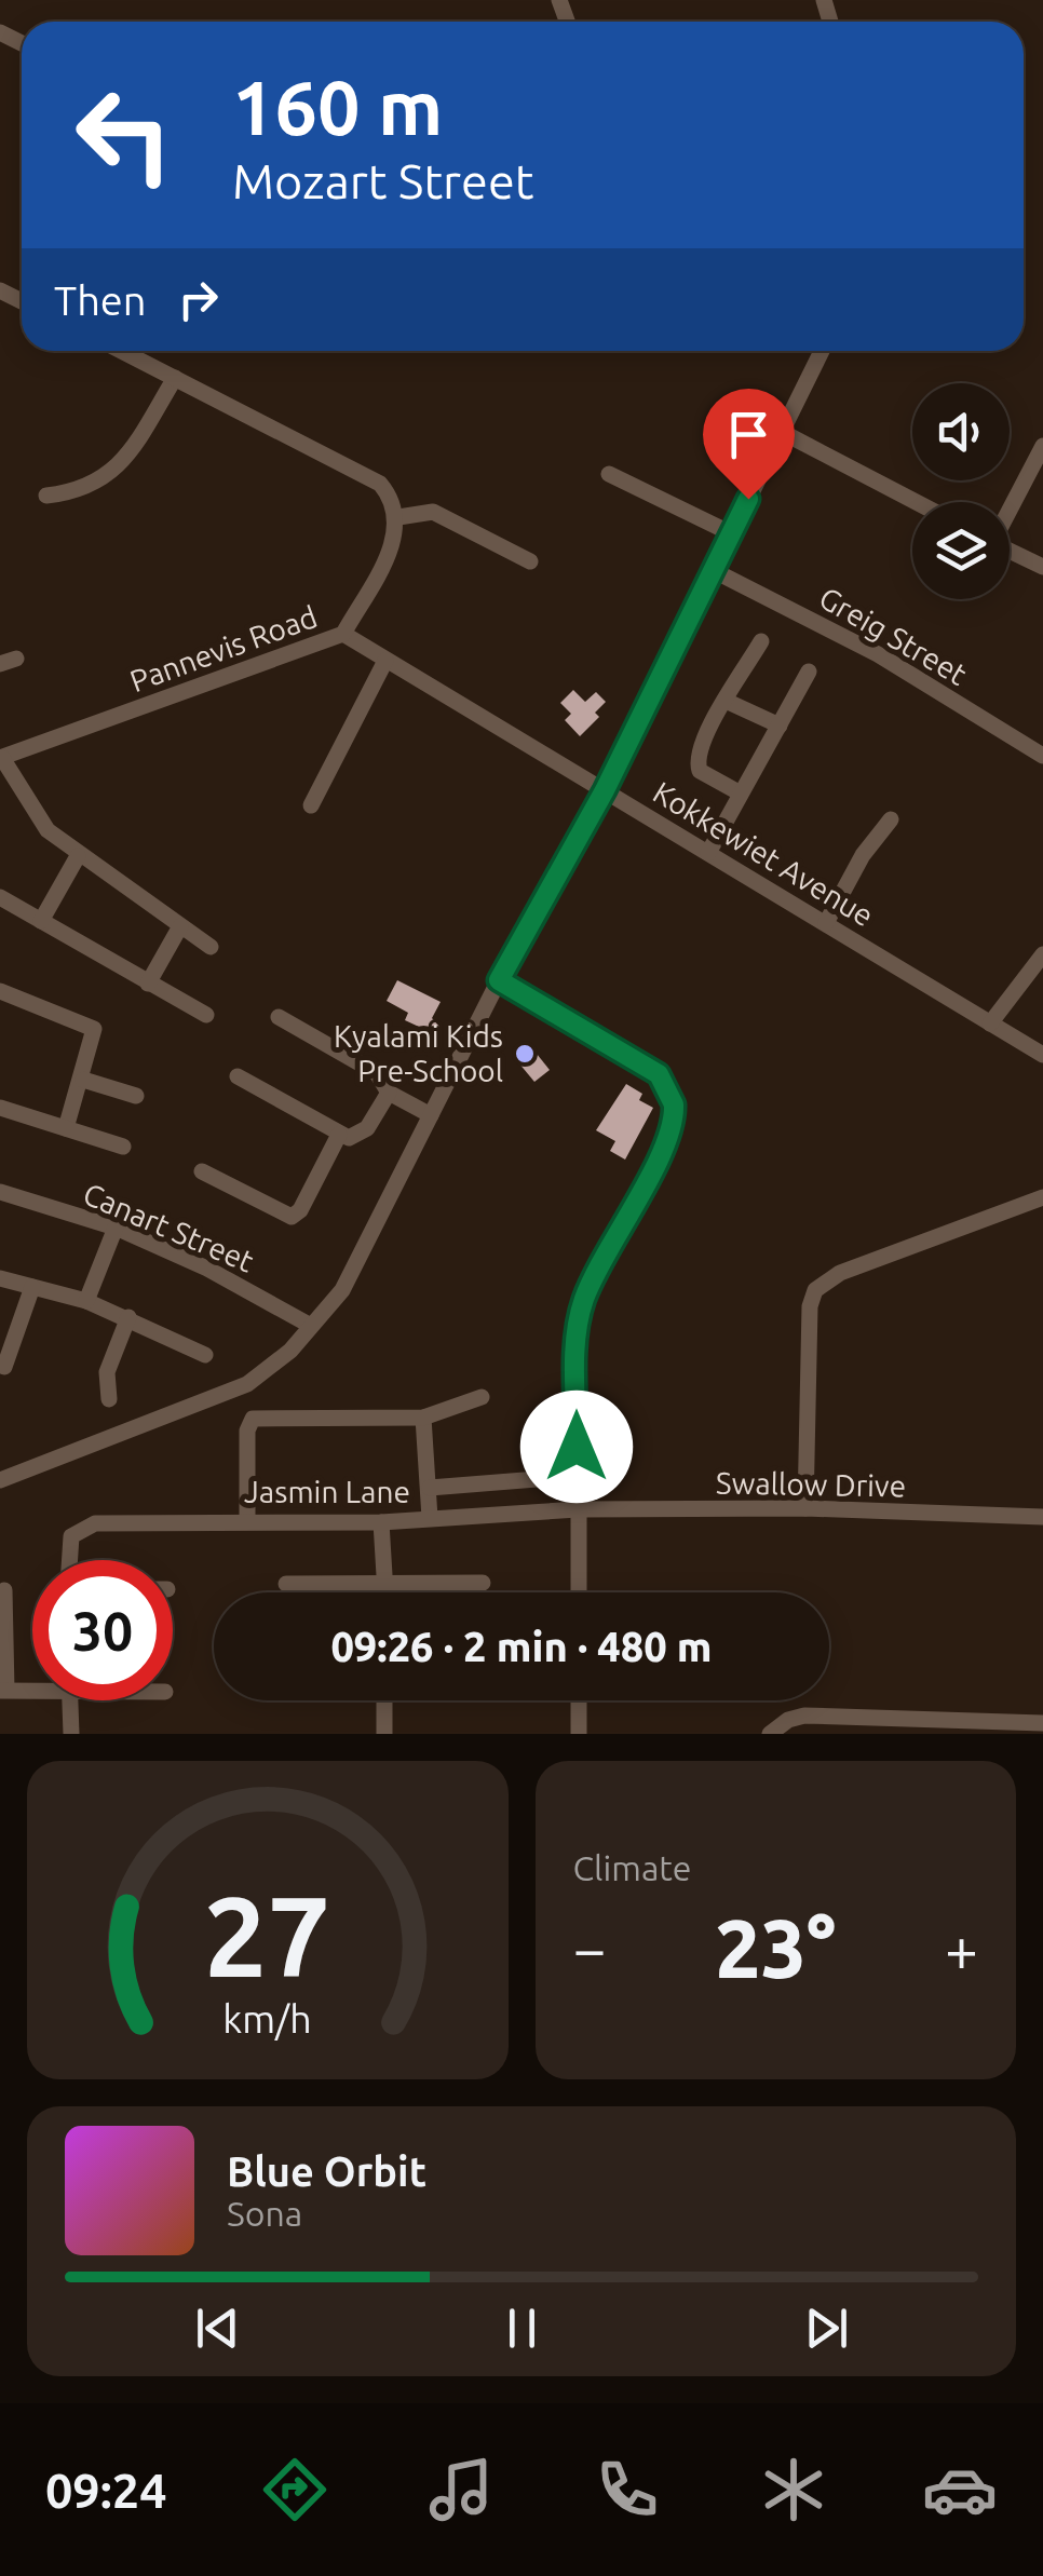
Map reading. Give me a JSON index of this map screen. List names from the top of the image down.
{
  "streets": {
    "street": [
      "Greig Street",
      "Pannevis Road",
      "Kokkewiet Avenue",
      "Canart Street",
      "Swallow Drive",
      "Jasmin Lane"
    ]
  },
  "crossings": [
    ["Pannevis Road", "Kokkewiet Avenue"],
    ["Swallow Drive", "Jasmin Lane"]
  ],
  "places": ["Kyalami Kids Pre-School"],
  "page": {
    "turn": ["160 m", "Mozart Street"],
    "then": "Then",
    "limit": "30",
    "trip": "09:26 · 2 min · 480 m",
    "tile": "Climate",
    "heat": ["−", "23°", "+"],
    "song": ["Blue Orbit", "Sona"],
    "tabs": "09:24",
    "gauge": ["27", "km/h"]
  }
}
